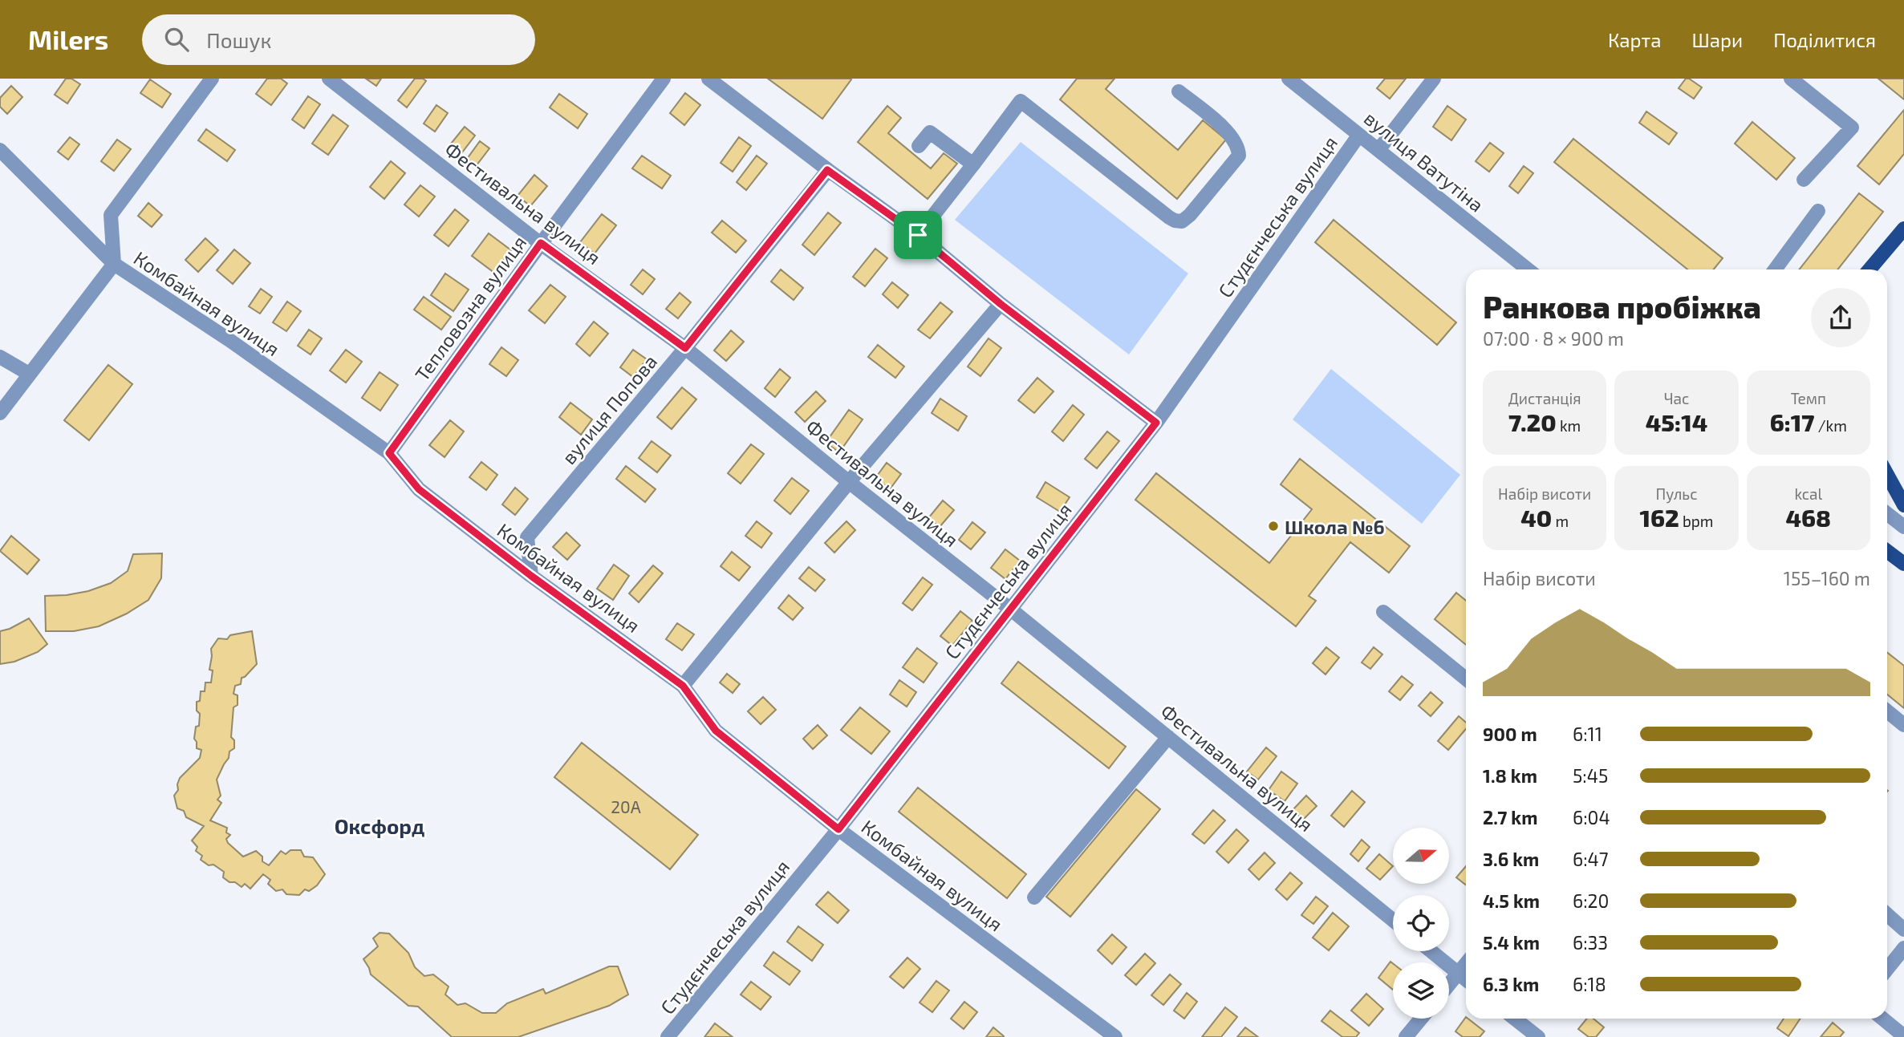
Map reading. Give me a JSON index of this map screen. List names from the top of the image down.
{
  "streets": {
    "street": [
      "вулиця Ватутіна",
      "Фестивальна вулиця",
      "Студєнчеська вулиця",
      "Комбайная вулиця",
      "Тепловозна вулиця",
      "вулиця Попова"
    ]
  },
  "crossings": [
    ["вулиця Ватутіна", "Студєнчеська вулиця"],
    ["Фестивальна вулиця", "Студєнчеська вулиця"],
    ["Фестивальна вулиця", "Тепловозна вулиця"],
    ["Фестивальна вулиця", "вулиця Попова"],
    ["Студєнчеська вулиця", "Комбайная вулиця"],
    ["Комбайная вулиця", "Тепловозна вулиця"],
    ["Комбайная вулиця", "вулиця Попова"]
  ],
  "districts": ["Оксфорд"],
  "places": ["Школа №6"],
  "house_numbers": ["20А"],
  "north": "right",
  "page": {
    "header": "Milers",
    "search": "Пошук",
    "nav": ["Карта", "Шари", "Поділитися"],
    "heading": ["Ранкова пробіжка", "07:00 · 8 × 900 m"],
    "stats": [
      ["Дистанція", "7.20 km"],
      ["Час", "45:14"],
      ["Темп", "6:17 /km"],
      ["Набір висоти", "40 m"],
      ["Пульс", "162 bpm"],
      ["kcal", "468"]
    ],
    "chart": ["Набір висоти", "155–160 m"],
    "list": [
      {
        "name": "900 m",
        "note": "6:11"
      },
      {
        "name": "1.8 km",
        "note": "5:45"
      },
      {
        "name": "2.7 km",
        "note": "6:04"
      },
      {
        "name": "3.6 km",
        "note": "6:47"
      },
      {
        "name": "4.5 km",
        "note": "6:20"
      },
      {
        "name": "5.4 km",
        "note": "6:33"
      },
      {
        "name": "6.3 km",
        "note": "6:18"
      }
    ]
  }
}
